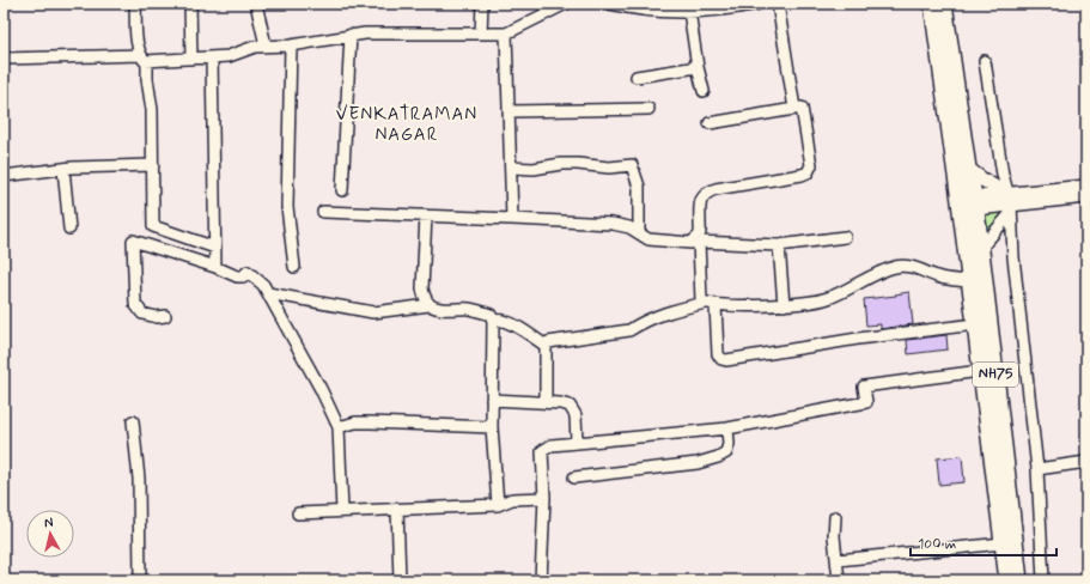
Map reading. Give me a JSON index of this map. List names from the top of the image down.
{
  "streets": {
    "highway": ["NH75"]
  },
  "districts": ["VENKATRAMAN NAGAR"],
  "scale_bar": "100 m",
  "north": "top"
}
